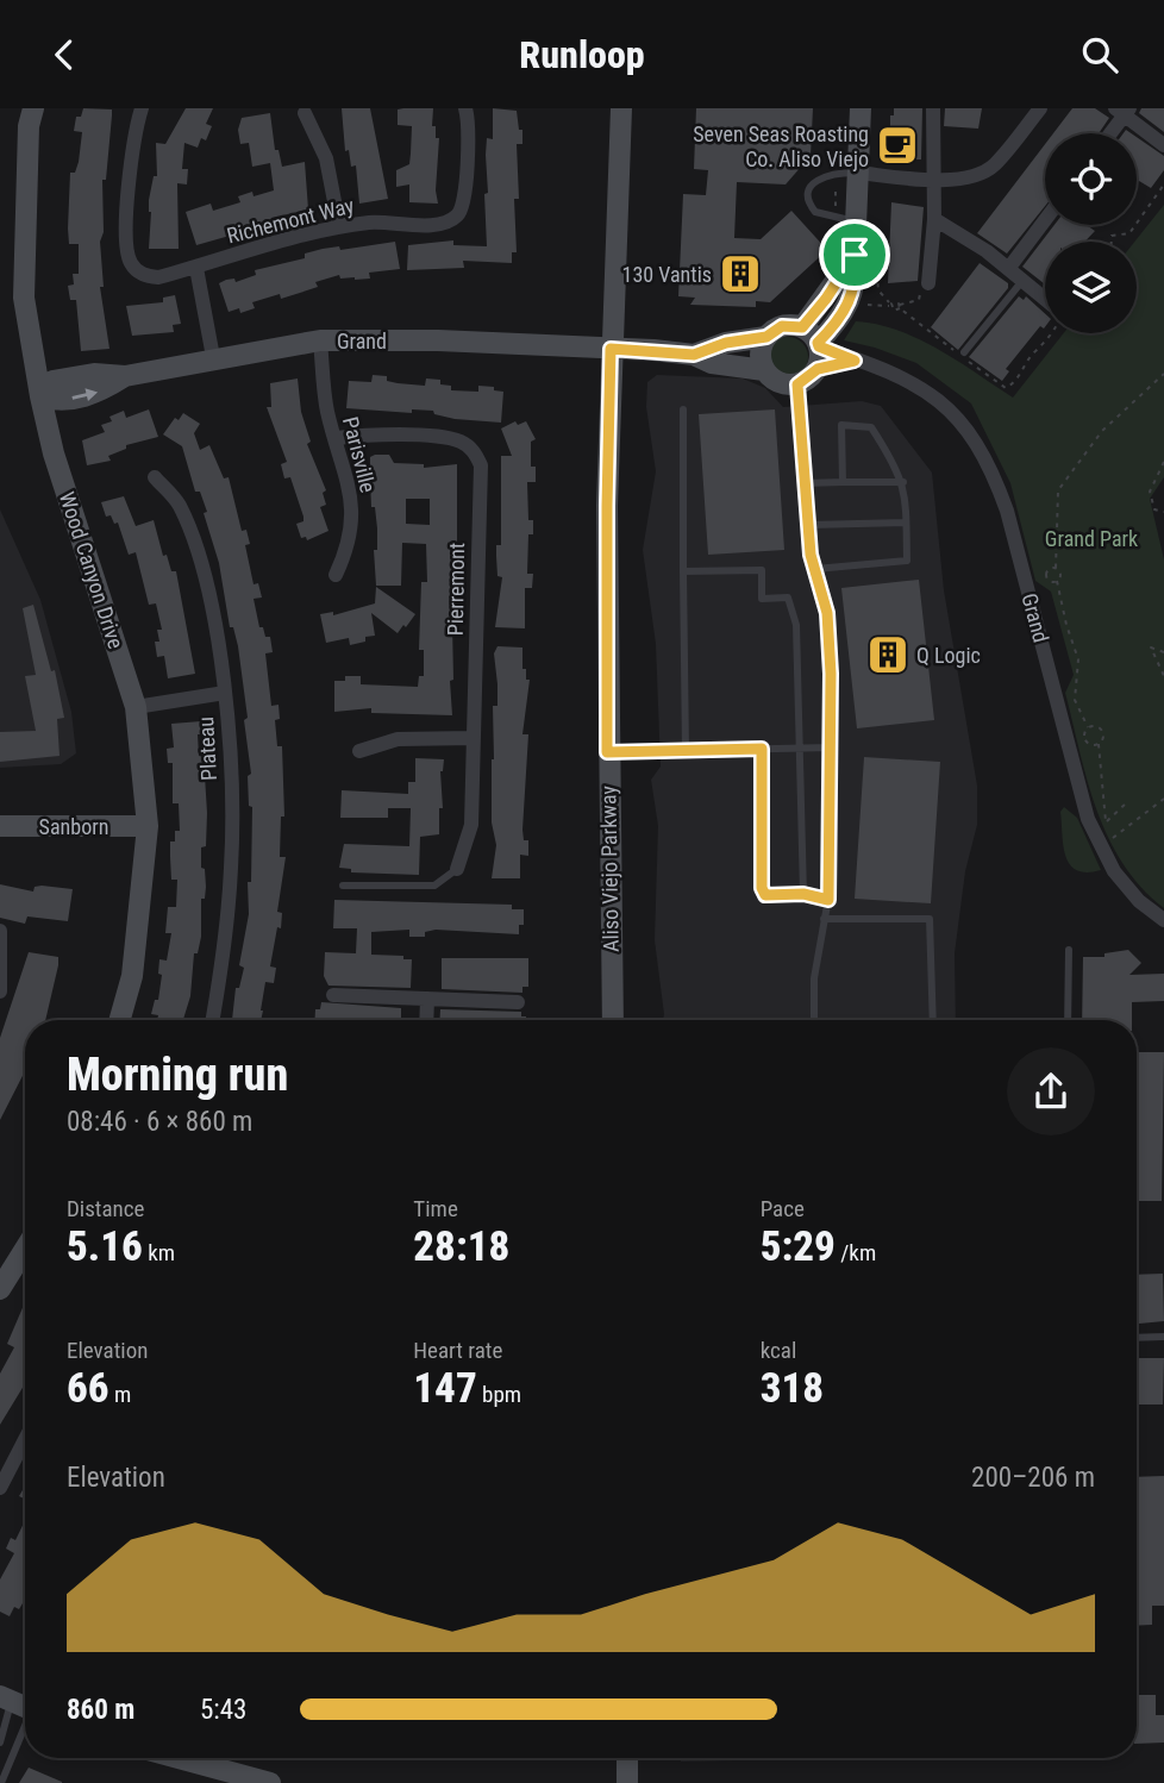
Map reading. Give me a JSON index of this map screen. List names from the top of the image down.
{
  "streets": {
    "street": [
      "Richemont Way",
      "Grand",
      "Parisville",
      "Wood Canyon Drive",
      "Pierremont",
      "Plateau",
      "Sanborn",
      "Aliso Viejo Parkway"
    ]
  },
  "crossings": [
    ["Grand", "Parisville"],
    ["Grand", "Wood Canyon Drive"],
    ["Grand", "Aliso Viejo Parkway"],
    ["Parisville", "Pierremont"],
    ["Wood Canyon Drive", "Sanborn"]
  ],
  "parks": ["Grand Park"],
  "places": {
    "cafe": ["Seven Seas Roasting Co. Aliso Viejo"],
    "building": ["130 Vantis", "Q Logic"]
  },
  "page": {
    "header": "Runloop",
    "heading": ["Morning run", "08:46 · 6 × 860 m"],
    "stats": [
      ["Distance", "5.16 km"],
      ["Time", "28:18"],
      ["Pace", "5:29 /km"],
      ["Elevation", "66 m"],
      ["Heart rate", "147 bpm"],
      ["kcal", "318"]
    ],
    "chart": ["Elevation", "200–206 m"],
    "list": [
      {
        "name": "860 m",
        "note": "5:43"
      }
    ]
  }
}
